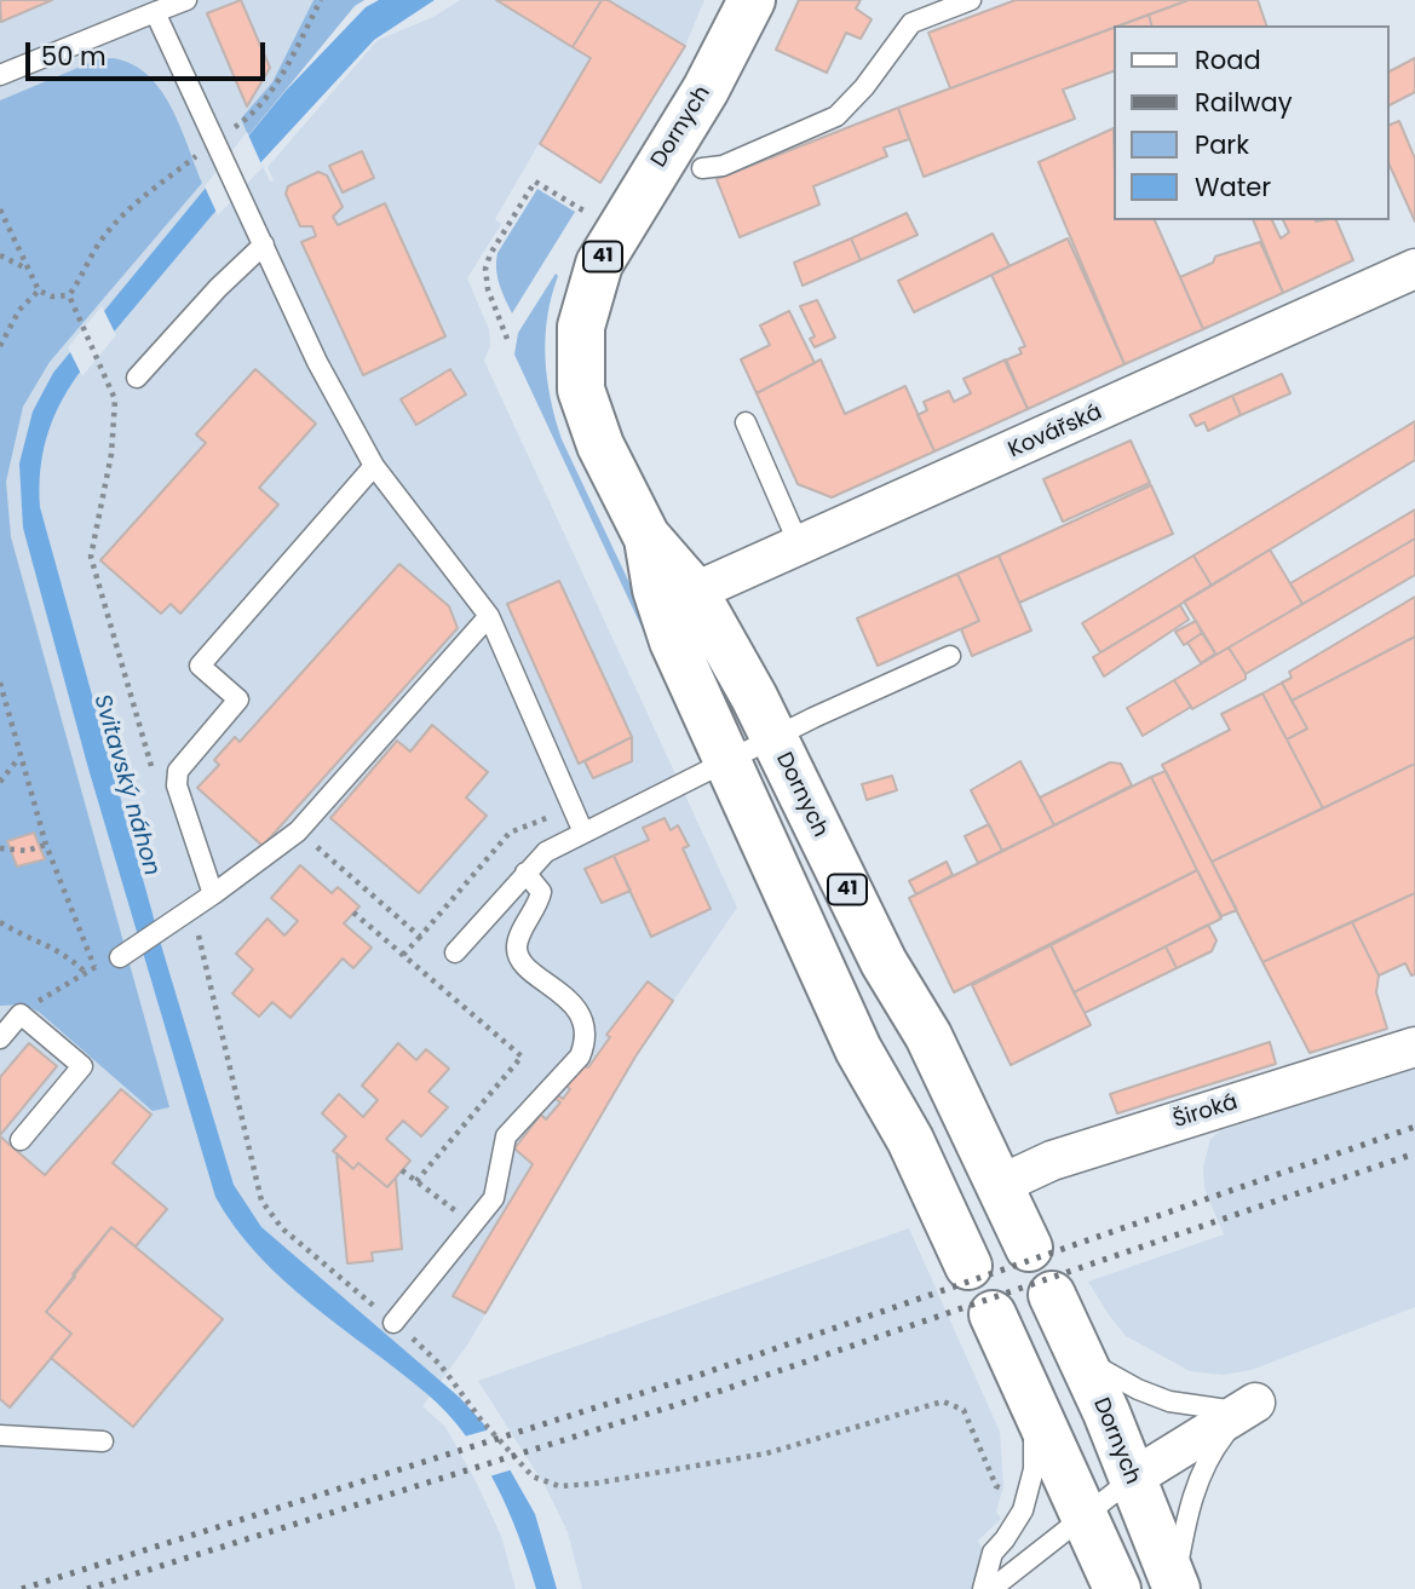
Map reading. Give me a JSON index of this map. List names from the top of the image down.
{
  "streets": {
    "main road": ["Dornych", "41"],
    "street": ["Kovářská", "Široká"]
  },
  "crossings": [
    ["Dornych", "Kovářská"],
    ["Dornych", "Široká"]
  ],
  "water": ["Svitavský náhon"],
  "legend": [
    "Road",
    "Railway",
    "Park",
    "Water"
  ],
  "scale_bar": "50 m"
}
